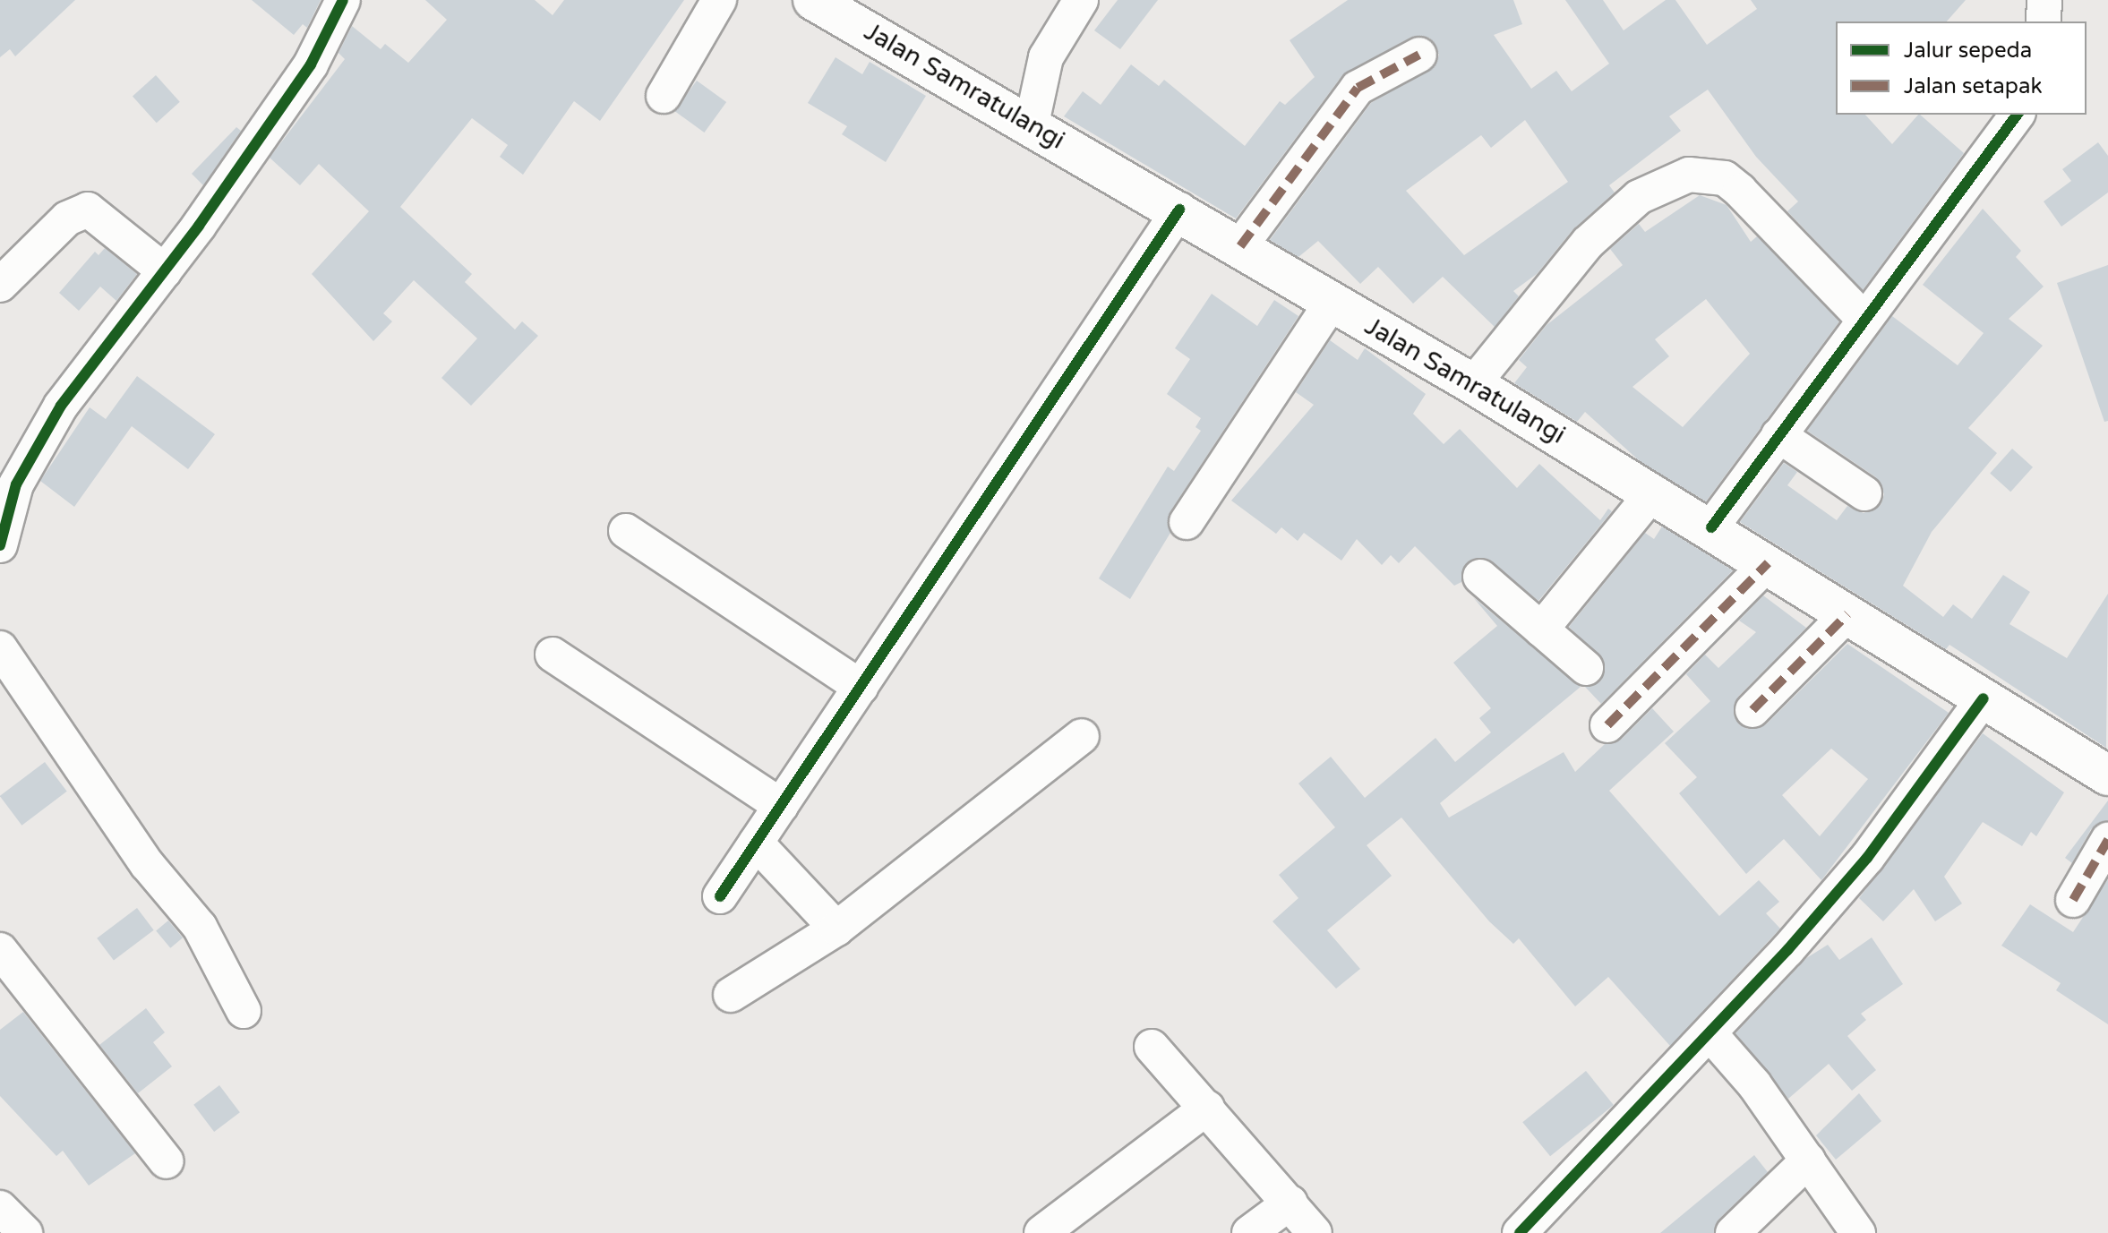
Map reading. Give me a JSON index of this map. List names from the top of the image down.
{
  "streets": {
    "main road": ["Jalan Samratulangi"]
  },
  "legend": ["Jalur sepeda", "Jalan setapak"]
}
